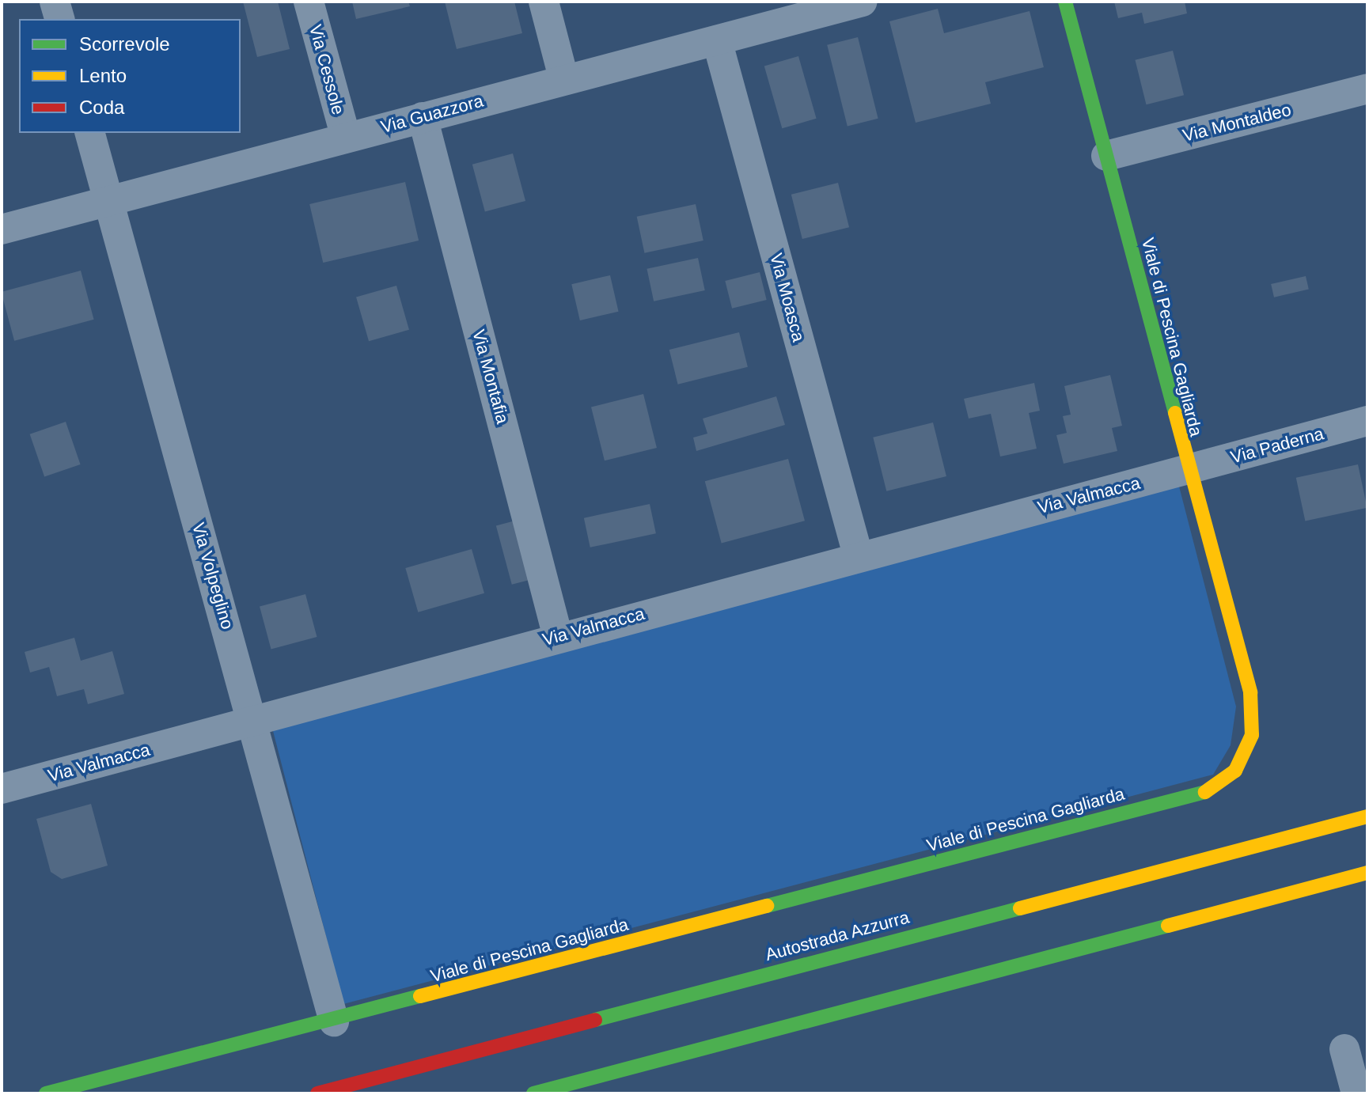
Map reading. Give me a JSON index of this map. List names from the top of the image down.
{
  "streets": {
    "main road": ["Viale di Pescina Gagliarda", "Autostrada Azzurra"],
    "street": [
      "Via Cessole",
      "Via Guazzora",
      "Via Montaldeo",
      "Via Moasca",
      "Via Montafia",
      "Via Paderna",
      "Via Valmacca",
      "Via Volpeglino"
    ]
  },
  "crossings": [
    ["Via Cessole", "Via Guazzora"],
    ["Via Guazzora", "Via Moasca"],
    ["Via Guazzora", "Via Montafia"],
    ["Via Guazzora", "Via Volpeglino"],
    ["Via Montaldeo", "Viale di Pescina Gagliarda"],
    ["Via Moasca", "Via Valmacca"],
    ["Viale di Pescina Gagliarda", "Via Paderna"],
    ["Viale di Pescina Gagliarda", "Via Valmacca"],
    ["Viale di Pescina Gagliarda", "Via Volpeglino"],
    ["Via Montafia", "Via Valmacca"],
    ["Via Paderna", "Via Valmacca"],
    ["Via Valmacca", "Via Volpeglino"]
  ],
  "legend": ["Scorrevole", "Lento", "Coda"]
}
